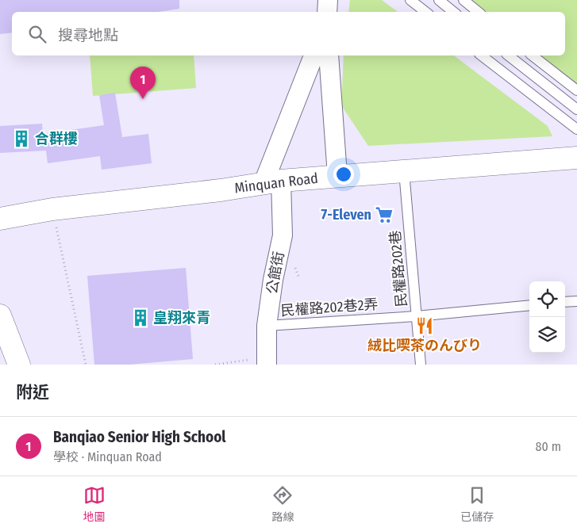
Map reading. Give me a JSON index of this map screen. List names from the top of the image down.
{
  "streets": {
    "main road": ["Minquan Road"],
    "street": ["公館街"],
    "lane": ["民權路202巷", "民權路202巷2弄"]
  },
  "crossings": [
    ["Minquan Road", "民權路202巷"],
    ["Minquan Road", "公館街"],
    ["民權路202巷", "民權路202巷2弄"],
    ["公館街", "民權路202巷2弄"]
  ],
  "places": {
    "building": ["合群樓", "皇翔來青"],
    "supermarket": ["7-Eleven"],
    "restaurant": ["絨比喫茶のんびり"]
  },
  "page": {
    "search": "搜尋地點",
    "pins": "1",
    "heading": "附近",
    "list": [
      {
        "mark": "1",
        "name": "Banqiao Senior High School",
        "note": "學校 · Minquan Road",
        "value": "80 m"
      }
    ],
    "nav": ["地圖", "路線", "已儲存"]
  }
}
